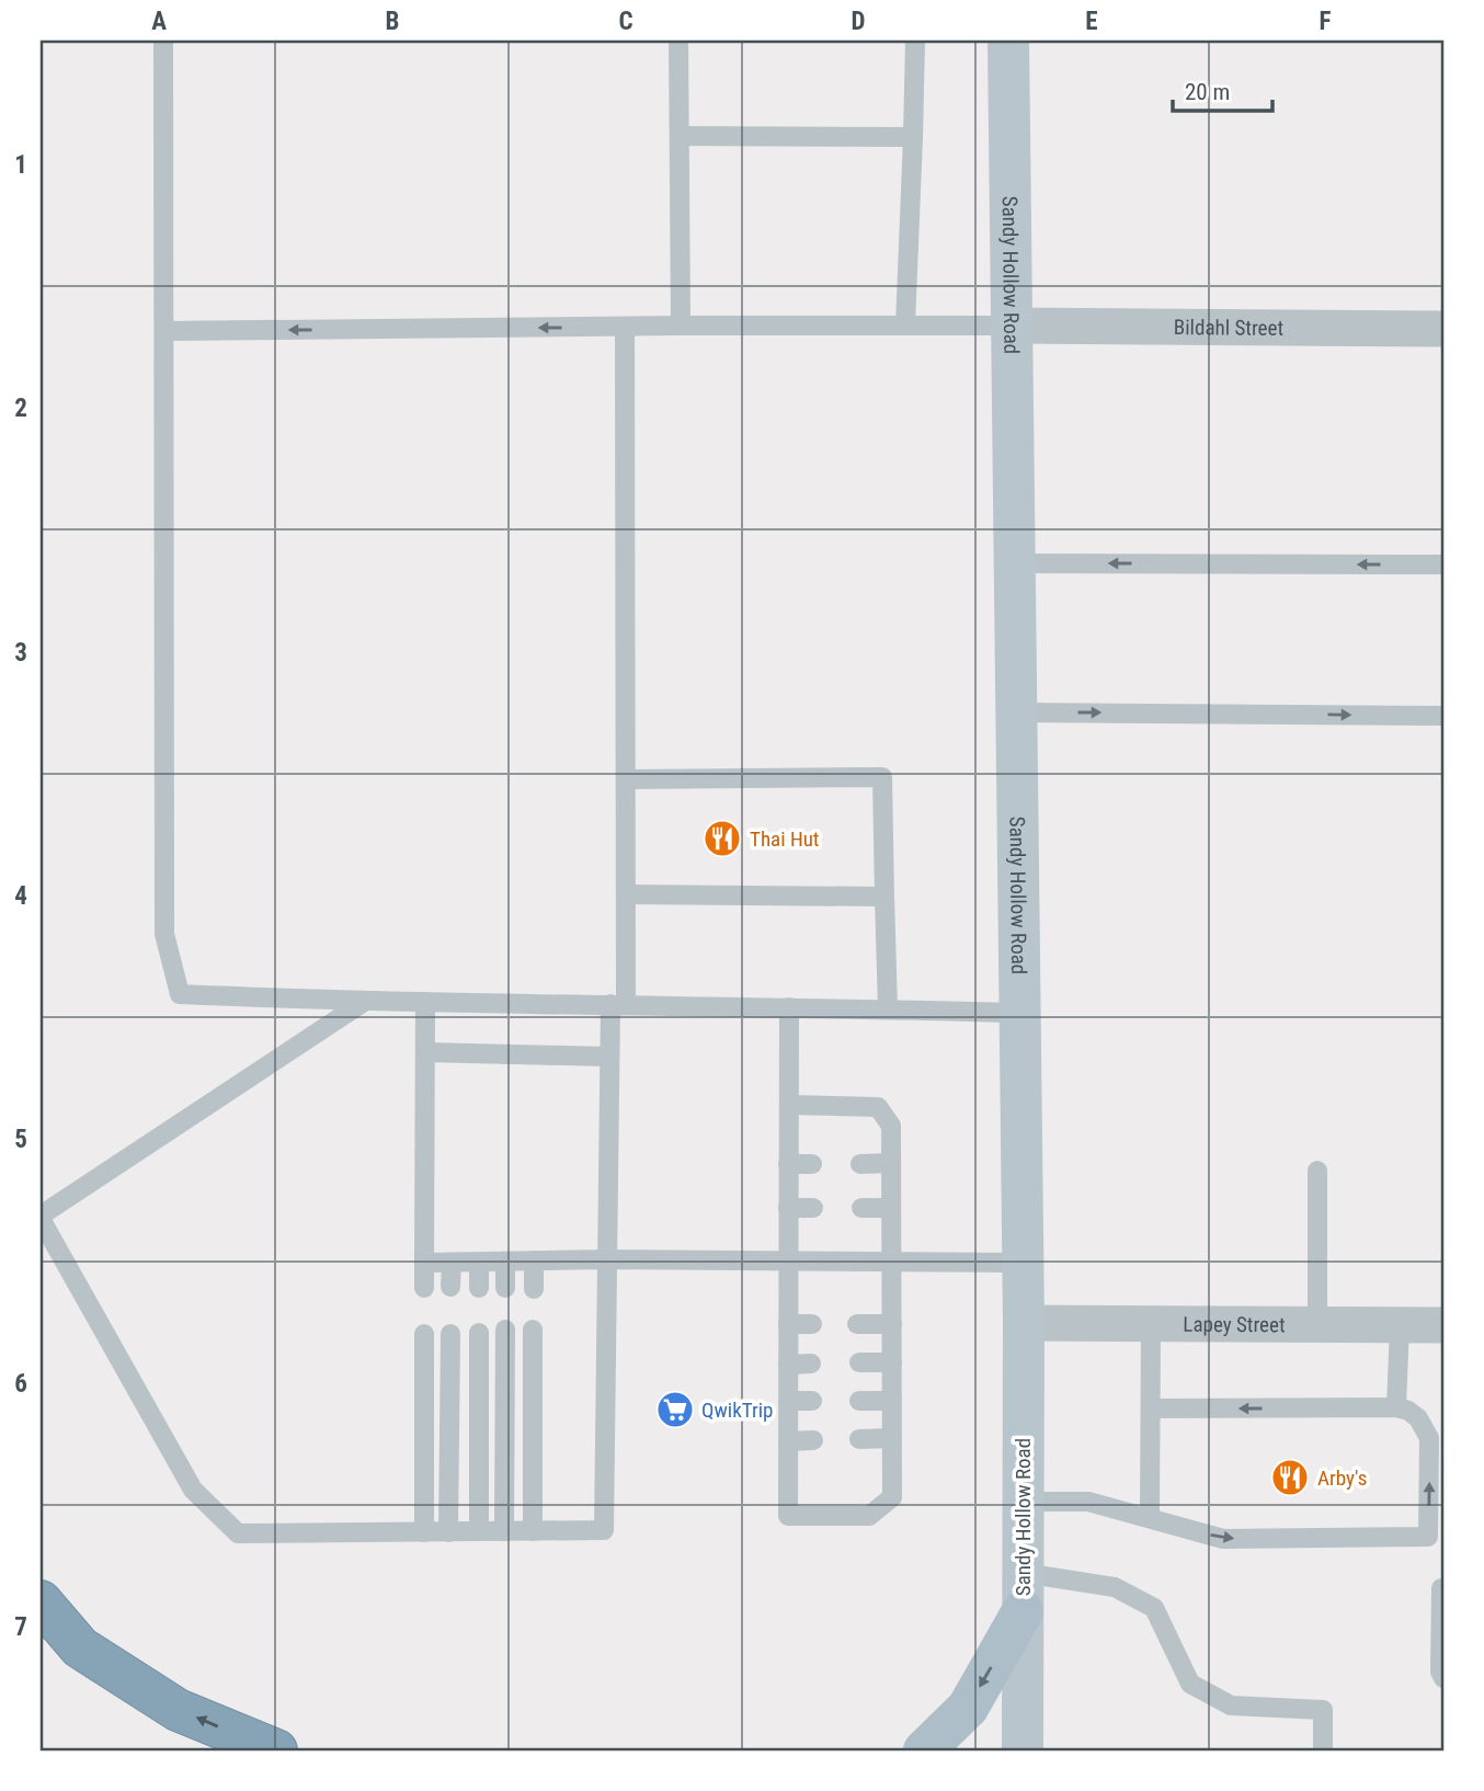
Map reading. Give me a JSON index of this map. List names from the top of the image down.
{
  "streets": {
    "street": ["Sandy Hollow Road", "Bildahl Street", "Lapey Street"]
  },
  "crossings": [
    ["Sandy Hollow Road", "Bildahl Street"],
    ["Sandy Hollow Road", "Lapey Street"]
  ],
  "places": {
    "restaurant": ["Thai Hut", "Arby's"],
    "supermarket": ["QwikTrip"]
  },
  "scale_bar": "20 m",
  "grid": {
    "columns": [
      "A",
      "B",
      "C",
      "D",
      "E",
      "F"
    ],
    "rows": [
      "1",
      "2",
      "3",
      "4",
      "5",
      "6",
      "7"
    ]
  }
}
